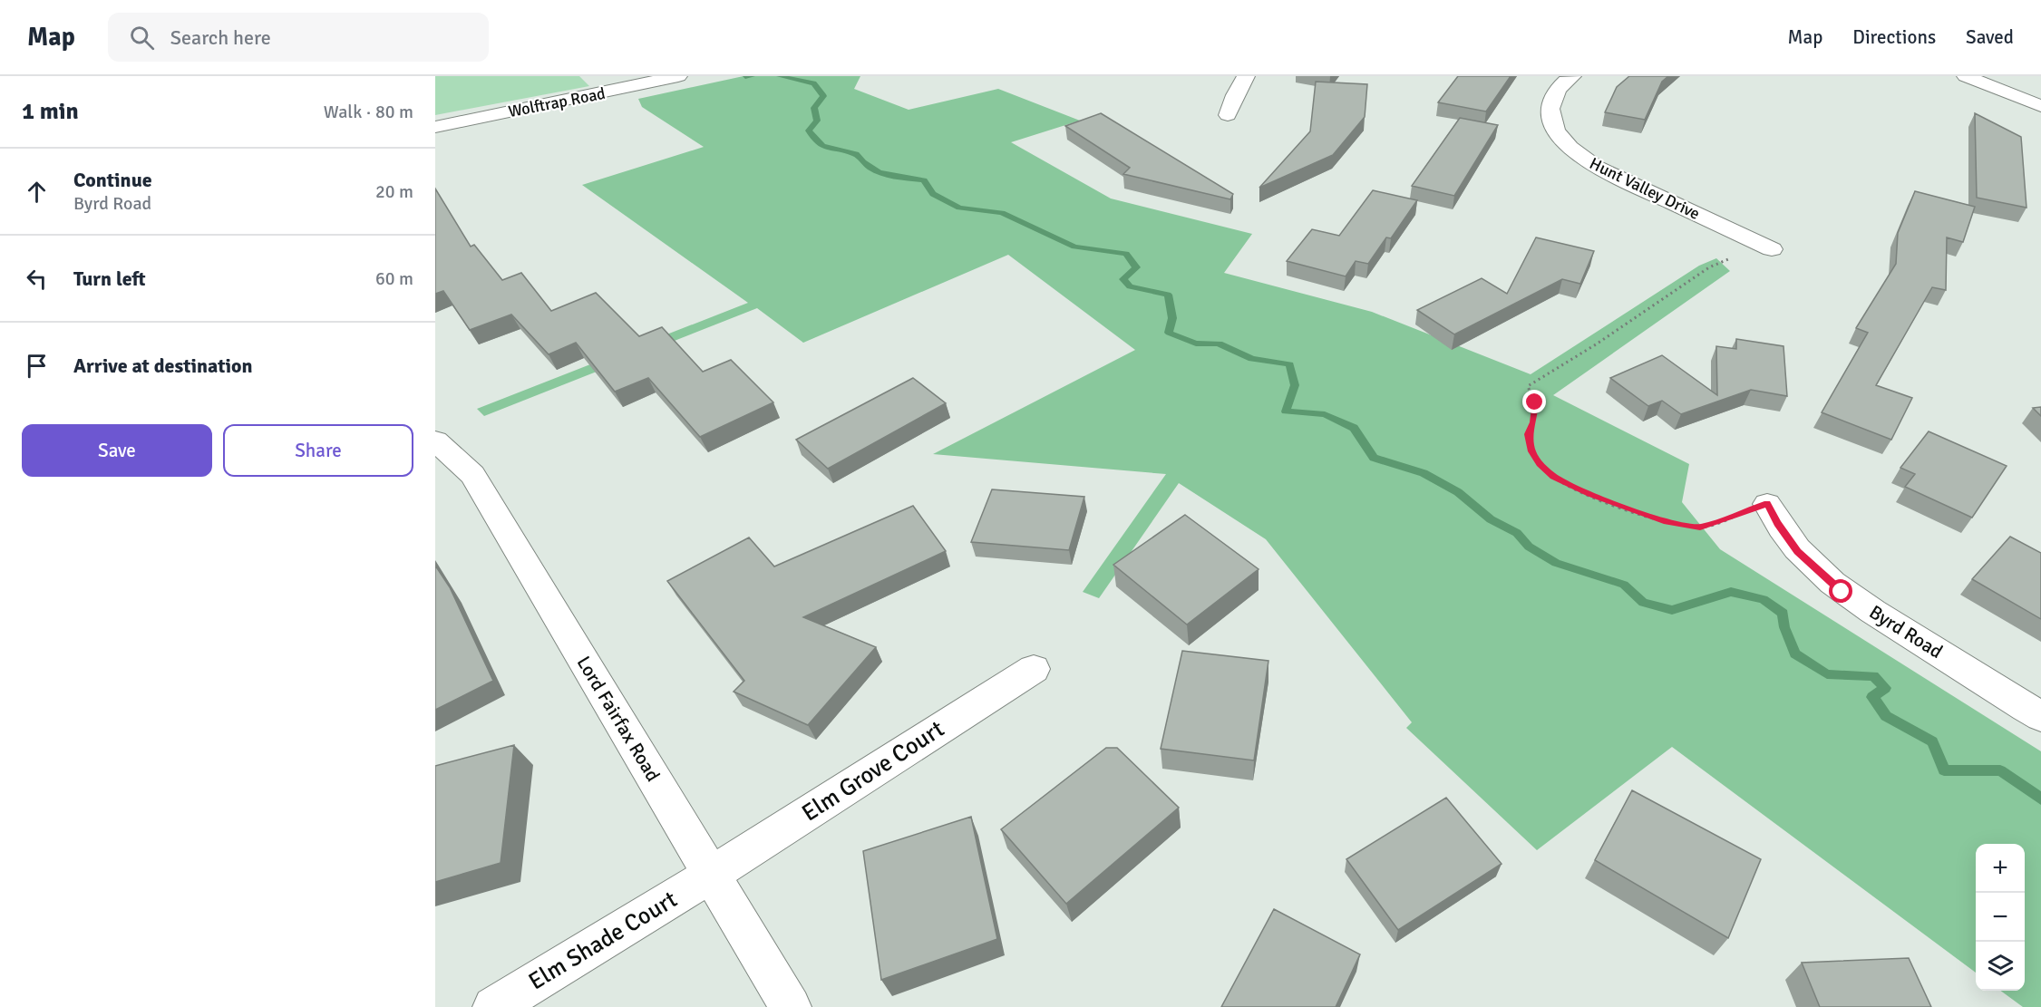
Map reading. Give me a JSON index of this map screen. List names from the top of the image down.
{
  "streets": {
    "street": [
      "Wolftrap Road",
      "Hunt Valley Drive",
      "Byrd Road",
      "Lord Fairfax Road",
      "Elm Grove Court",
      "Elm Shade Court"
    ]
  },
  "crossings": [
    ["Lord Fairfax Road", "Elm Grove Court"],
    ["Lord Fairfax Road", "Elm Shade Court"],
    ["Elm Grove Court", "Elm Shade Court"]
  ],
  "page": {
    "header": "Map",
    "search": "Search here",
    "nav": ["Map", "Directions", "Saved"],
    "heading": ["1 min", "Walk · 80 m"],
    "list": [
      ["Continue", "Byrd Road", "20 m"],
      ["Turn left", "60 m"],
      "Arrive at destination"
    ],
    "buttons": ["Save", "Share"],
    "map_buttons": ["+", "−"]
  }
}
